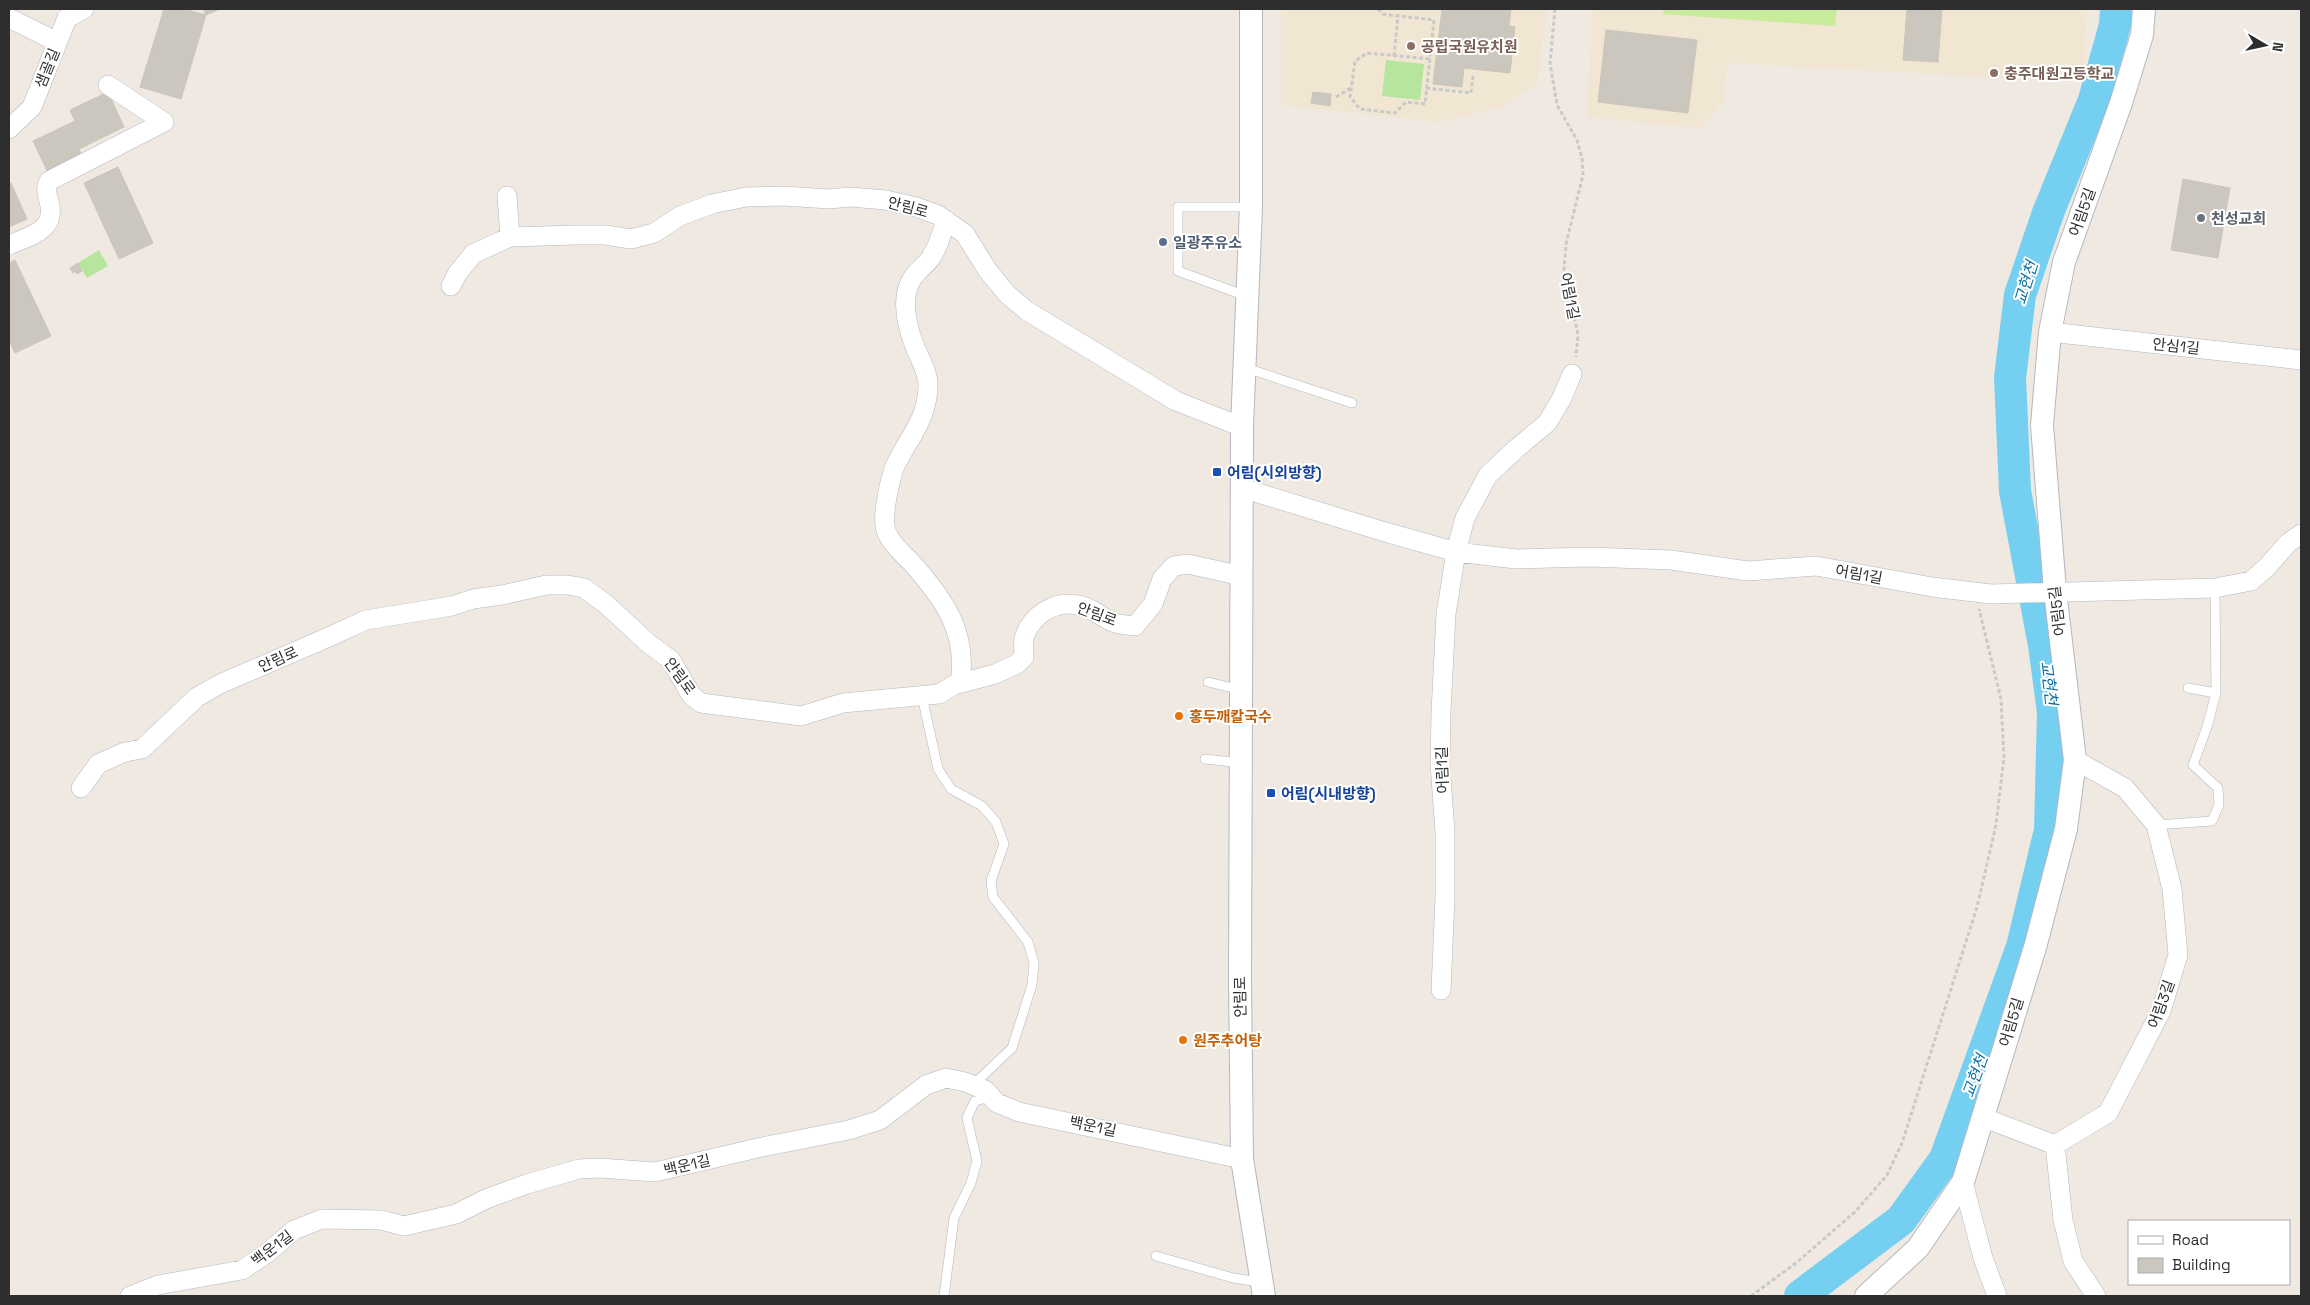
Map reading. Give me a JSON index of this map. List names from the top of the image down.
{
  "streets": {
    "street": [
      "샘골길",
      "안림로",
      "어림5길",
      "어림1길",
      "안심1길",
      "어림3길",
      "백운1길"
    ]
  },
  "crossings": [
    ["안림로", "어림1길"],
    ["안림로", "백운1길"],
    ["어림5길", "어림1길"],
    ["어림5길", "안심1길"],
    ["어림5길", "어림3길"]
  ],
  "water": ["교현천"],
  "places": {
    "other": [
      "공립국원유치원",
      "충주대원고등학교",
      "천성교회",
      "일광주유소",
      "홍두깨칼국수",
      "원주추어탕"
    ],
    "transit": ["어림(시외방향)", "어림(시내방향)"]
  },
  "legend": ["Road", "Building"],
  "north": "right"
}
